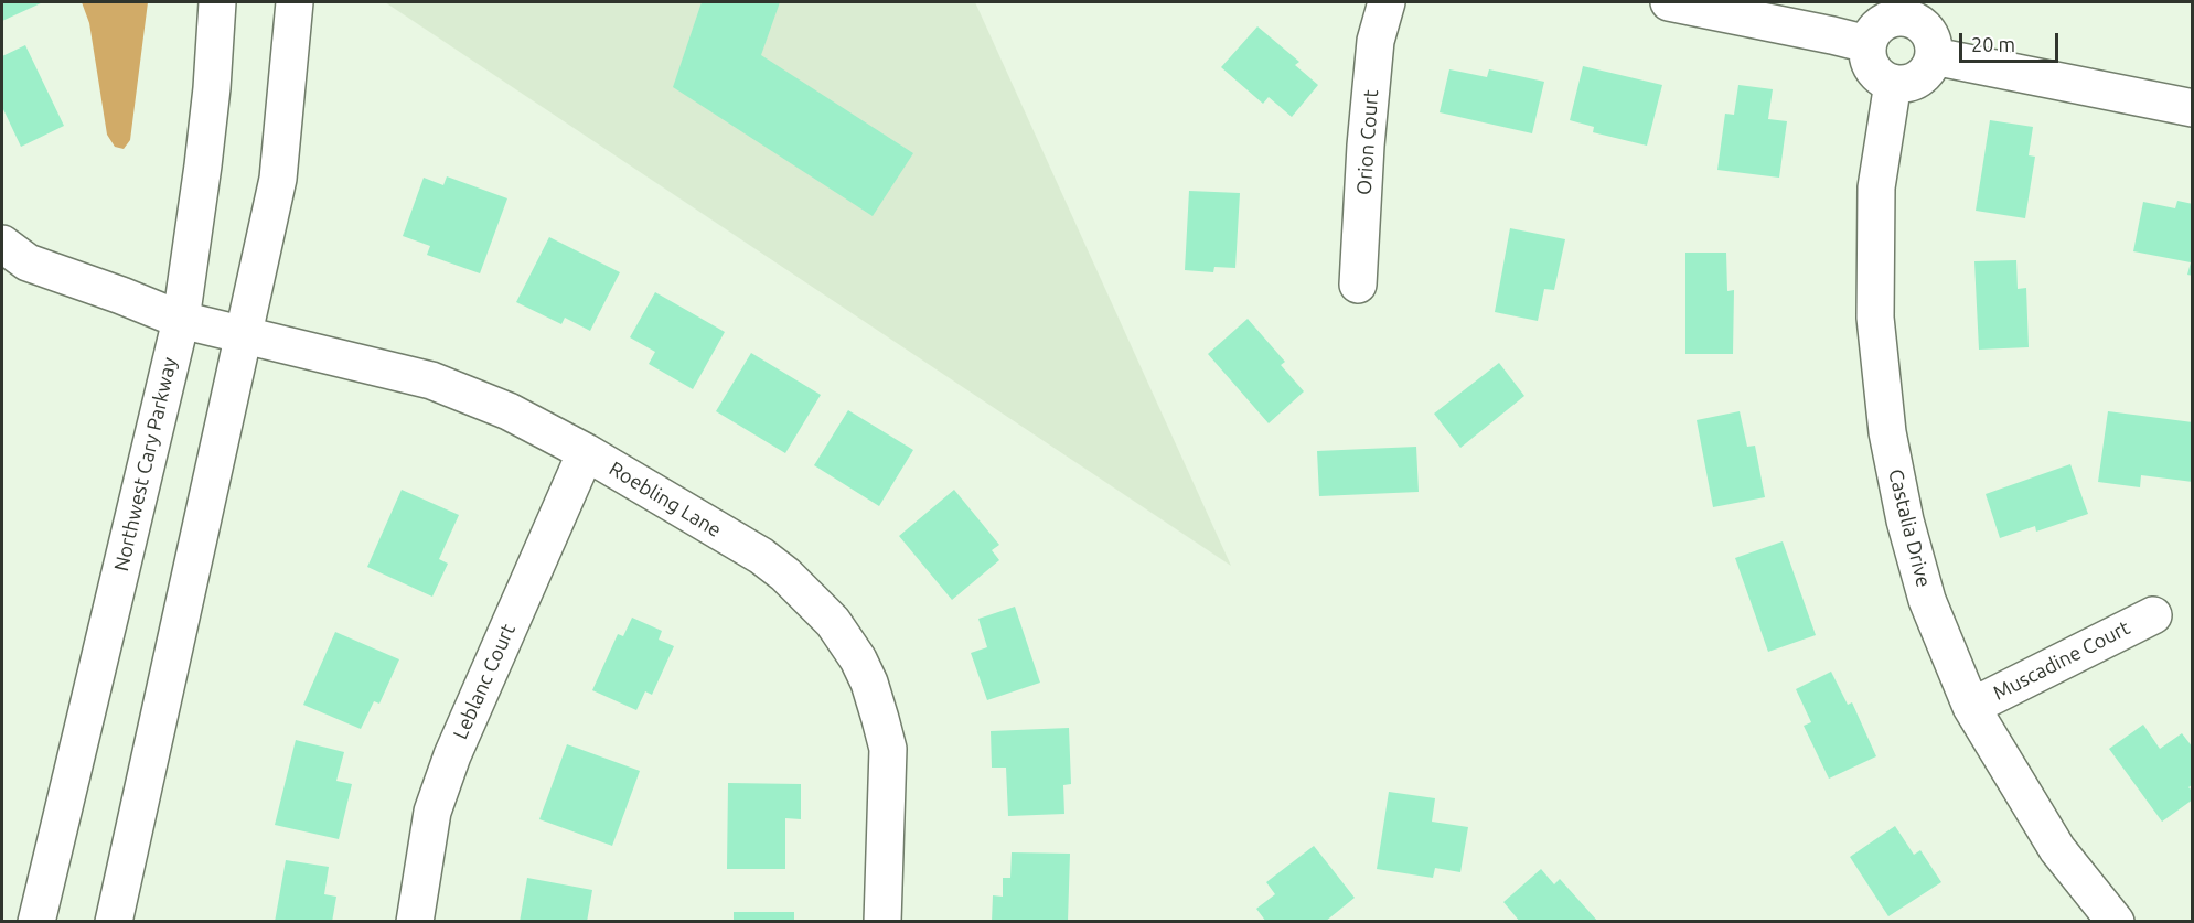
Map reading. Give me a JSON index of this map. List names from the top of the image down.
{
  "streets": {
    "street": [
      "Orion Court",
      "Northwest Cary Parkway",
      "Roebling Lane",
      "Castalia Drive",
      "Muscadine Court",
      "Leblanc Court"
    ]
  },
  "crossings": [
    ["Northwest Cary Parkway", "Roebling Lane"],
    ["Roebling Lane", "Leblanc Court"],
    ["Castalia Drive", "Muscadine Court"]
  ],
  "scale_bar": "20 m"
}
